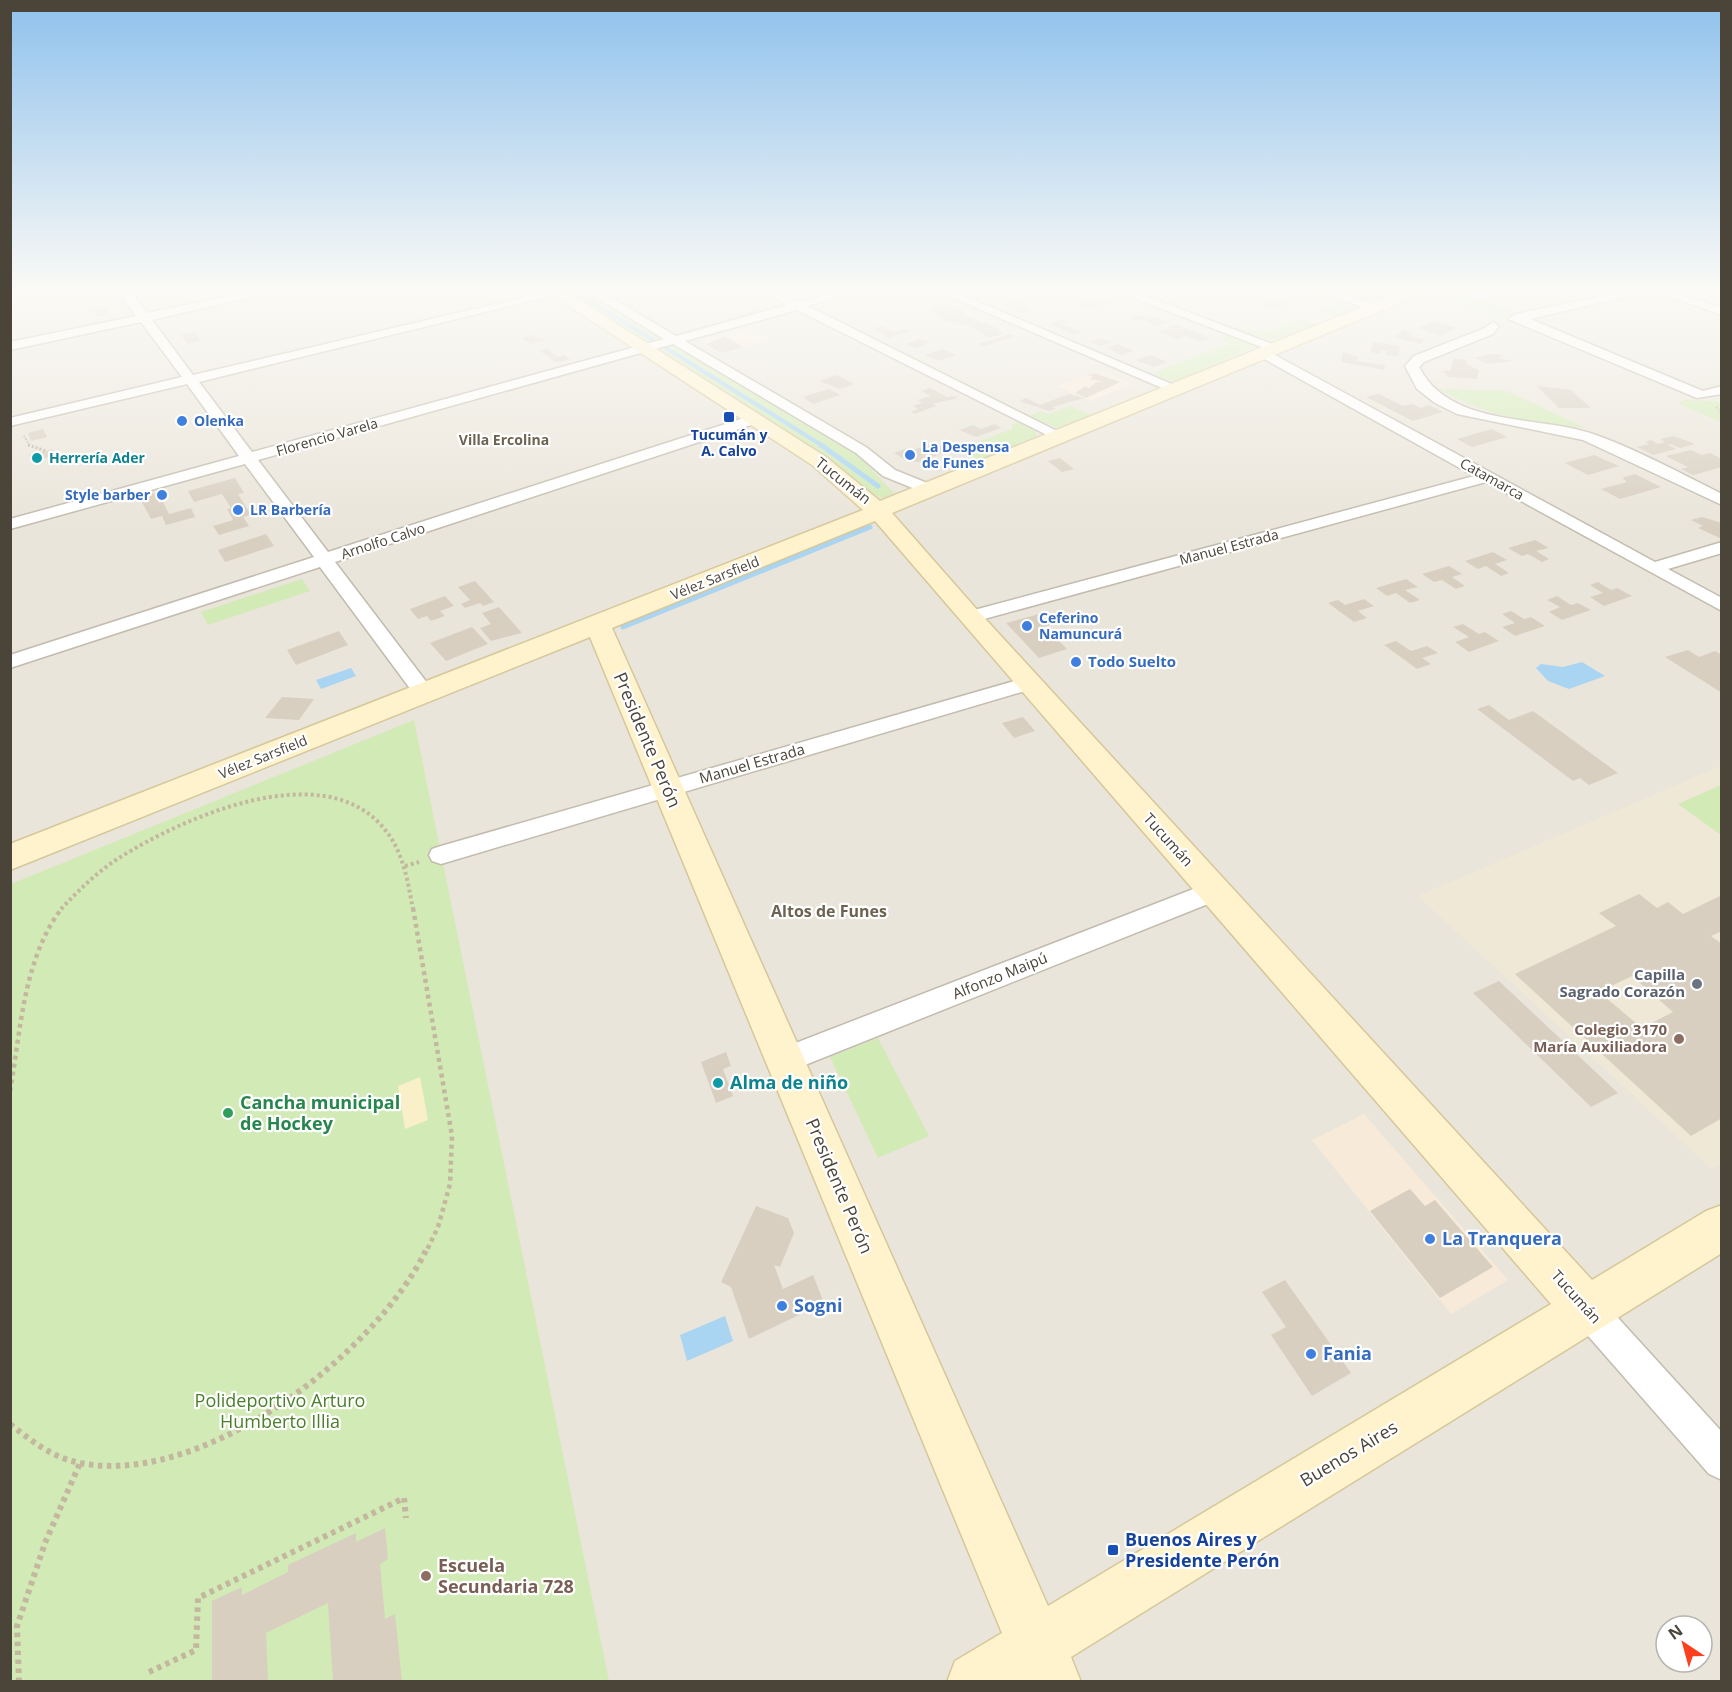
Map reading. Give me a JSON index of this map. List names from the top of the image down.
{
  "streets": {
    "main road": [
      "Tucumán",
      "Vélez Sarsfield",
      "Presidente Perón",
      "Buenos Aires"
    ],
    "street": [
      "Florencio Varela",
      "Catamarca",
      "Arnolfo Calvo",
      "Manuel Estrada",
      "Alfonzo Maipú"
    ]
  },
  "crossings": [
    ["Catamarca", "Manuel Estrada"],
    ["Tucumán", "Arnolfo Calvo"],
    ["Tucumán", "Manuel Estrada"],
    ["Tucumán", "Vélez Sarsfield"],
    ["Tucumán", "Alfonzo Maipú"],
    ["Tucumán", "Buenos Aires"],
    ["Manuel Estrada", "Presidente Perón"],
    ["Vélez Sarsfield", "Presidente Perón"],
    ["Presidente Perón", "Alfonzo Maipú"],
    ["Presidente Perón", "Buenos Aires"]
  ],
  "districts": ["Villa Ercolina", "Altos de Funes"],
  "parks": ["Polideportivo Arturo Humberto Illia"],
  "places": {
    "transit": ["Tucumán y A. Calvo", "Buenos Aires y Presidente Perón"],
    "other": [
      "Olenka",
      "La Despensa de Funes",
      "Herrería Ader",
      "Style barber",
      "LR Barbería",
      "Ceferino Namuncurá",
      "Todo Suelto",
      "Capilla Sagrado Corazón",
      "Colegio 3170 María Auxiliadora",
      "Alma de niño",
      "Cancha municipal de Hockey",
      "La Tranquera",
      "Sogni",
      "Fania",
      "Escuela Secundaria 728"
    ]
  },
  "north": "top left"
}
